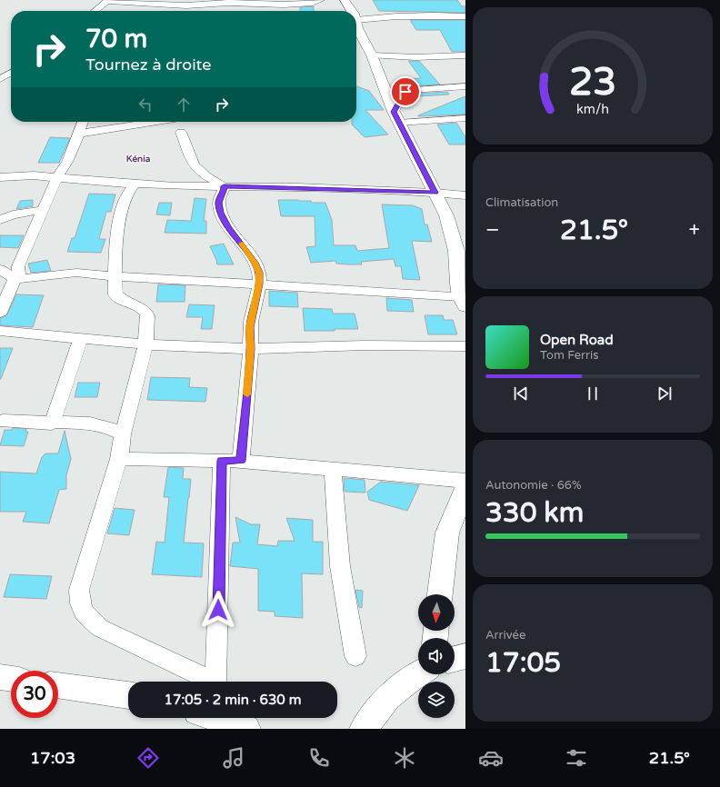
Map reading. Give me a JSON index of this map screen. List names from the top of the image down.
{
  "districts": ["Kénia"],
  "north": "bottom",
  "page": {
    "turn": ["70 m", "Tournez à droite"],
    "tile": [
      "Climatisation",
      ["Autonomie · 66%", "330 km"],
      ["Arrivée", "17:05"]
    ],
    "heat": ["−", "21.5°", "+"],
    "song": ["Open Road", "Tom Ferris"],
    "limit": "30",
    "trip": "17:05 · 2 min · 630 m",
    "tabs": ["17:03", "21.5°"],
    "gauge": ["23", "km/h"]
  }
}
